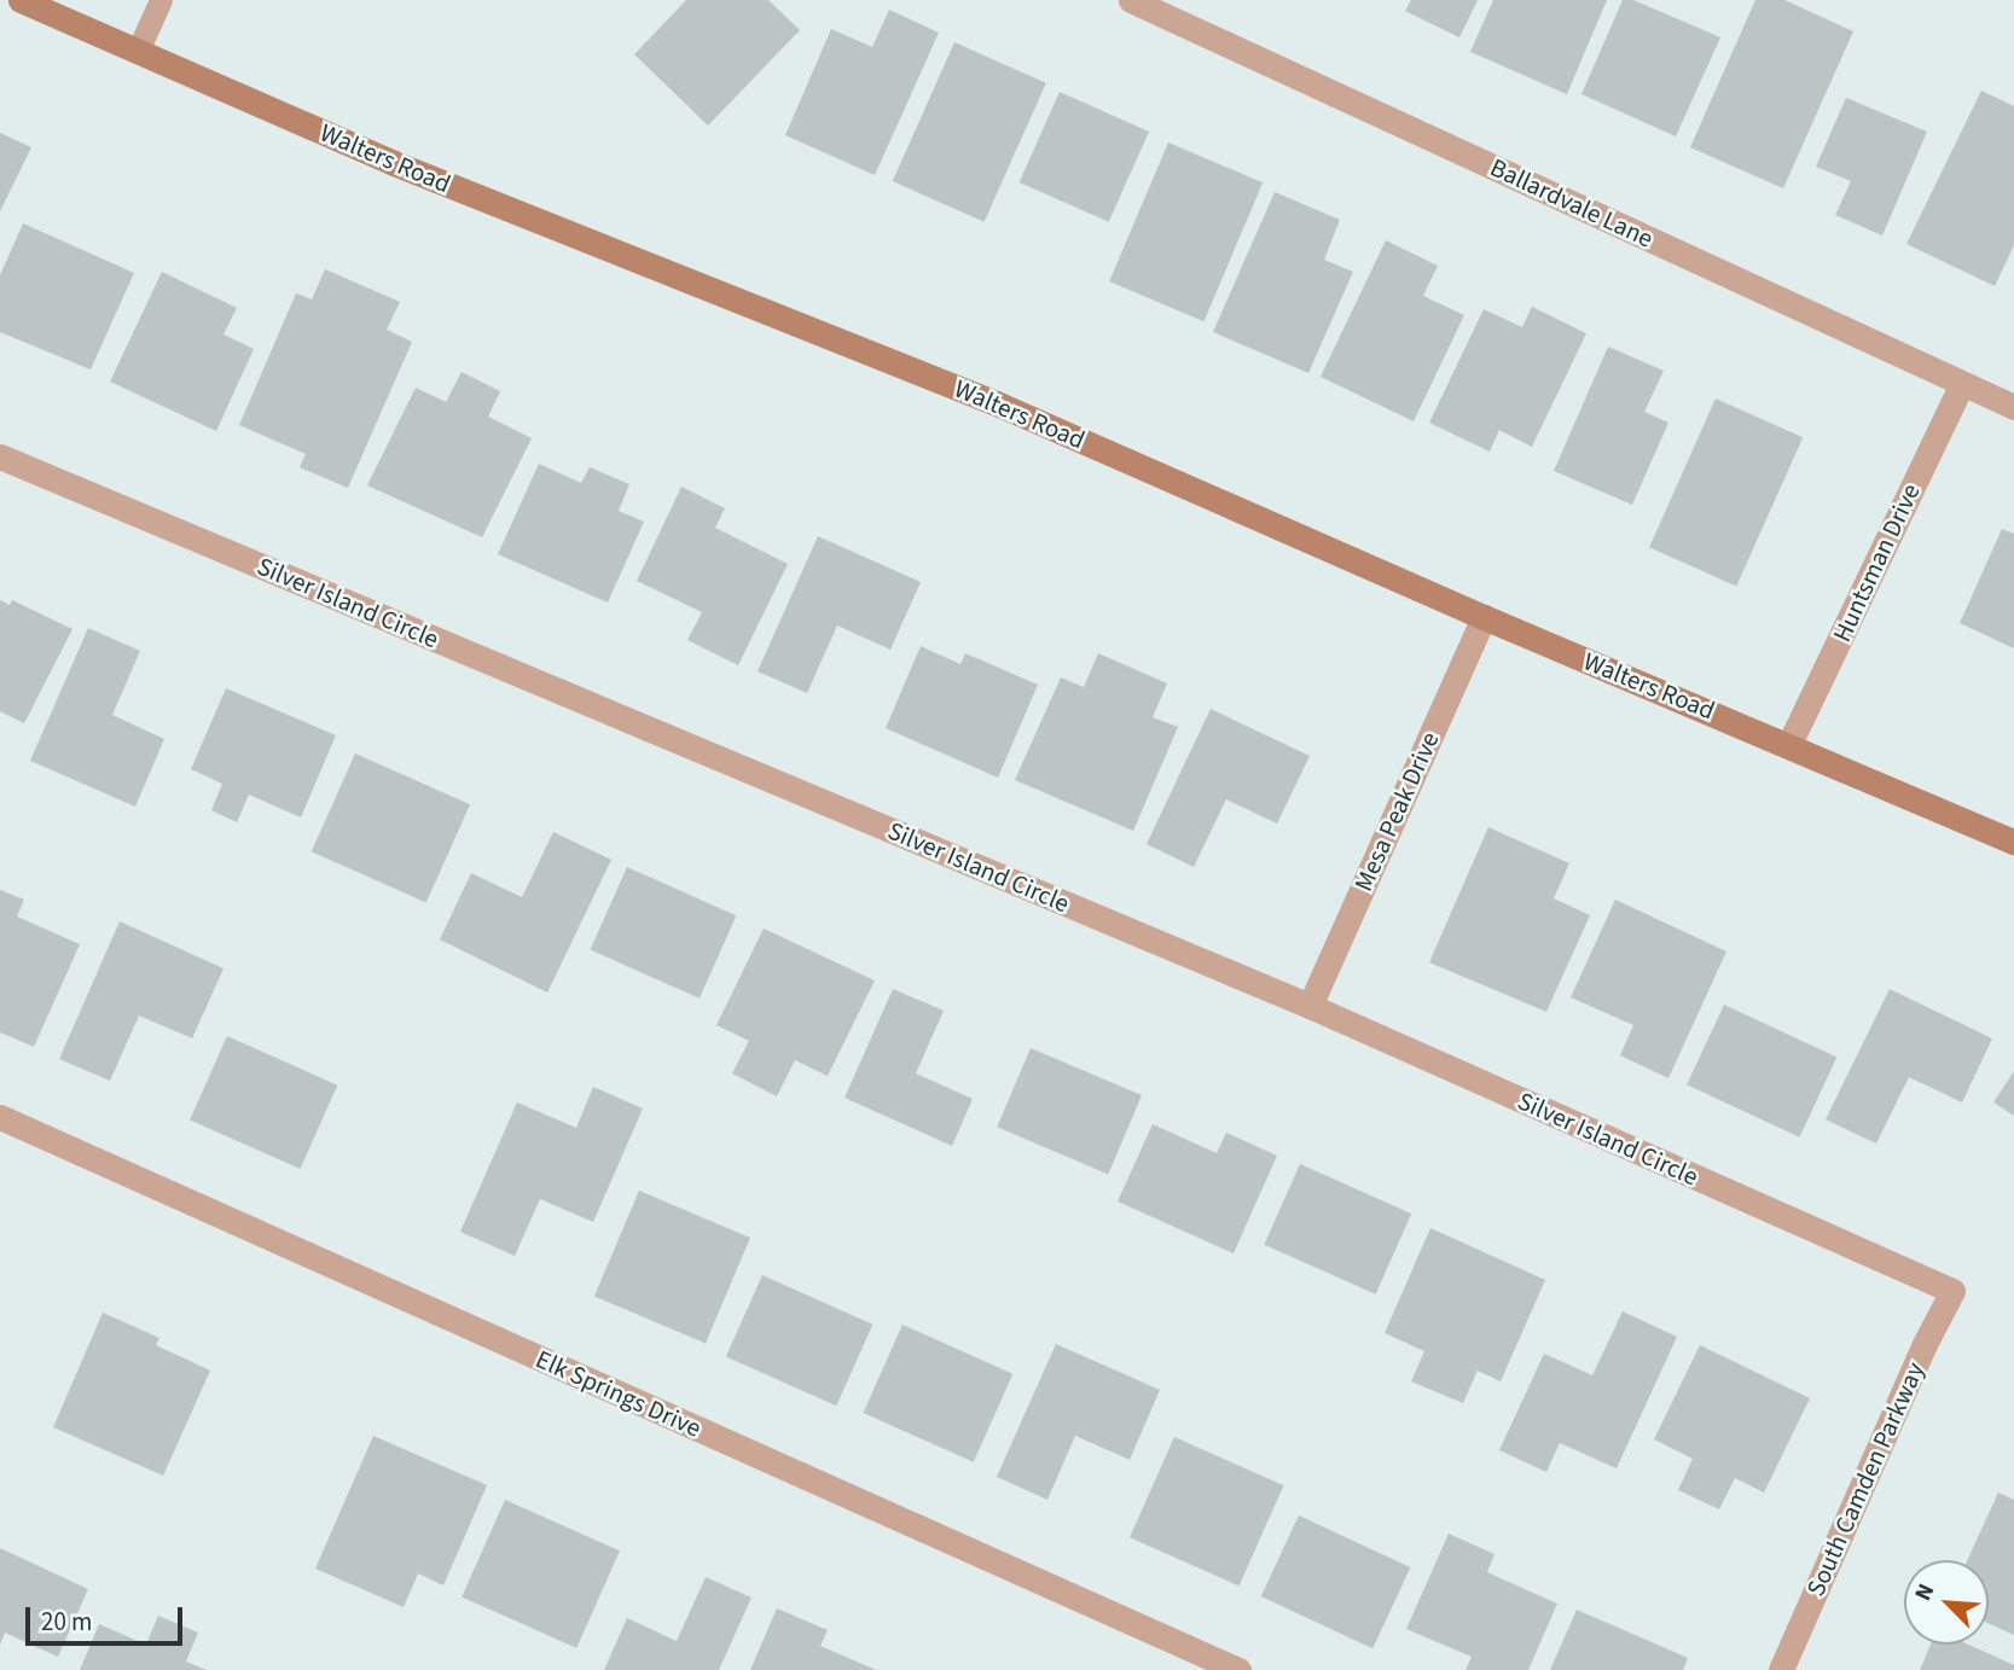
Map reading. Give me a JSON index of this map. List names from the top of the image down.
{
  "streets": {
    "street": [
      "Walters Road",
      "Ballardvale Lane",
      "Huntsman Drive",
      "Silver Island Circle",
      "Mesa Peak Drive",
      "Elk Springs Drive",
      "South Camden Parkway"
    ]
  },
  "crossings": [
    ["Walters Road", "Huntsman Drive"],
    ["Walters Road", "Mesa Peak Drive"],
    ["Ballardvale Lane", "Huntsman Drive"],
    ["Silver Island Circle", "Mesa Peak Drive"],
    ["Silver Island Circle", "South Camden Parkway"]
  ],
  "scale_bar": "20 m",
  "north": "top left"
}
